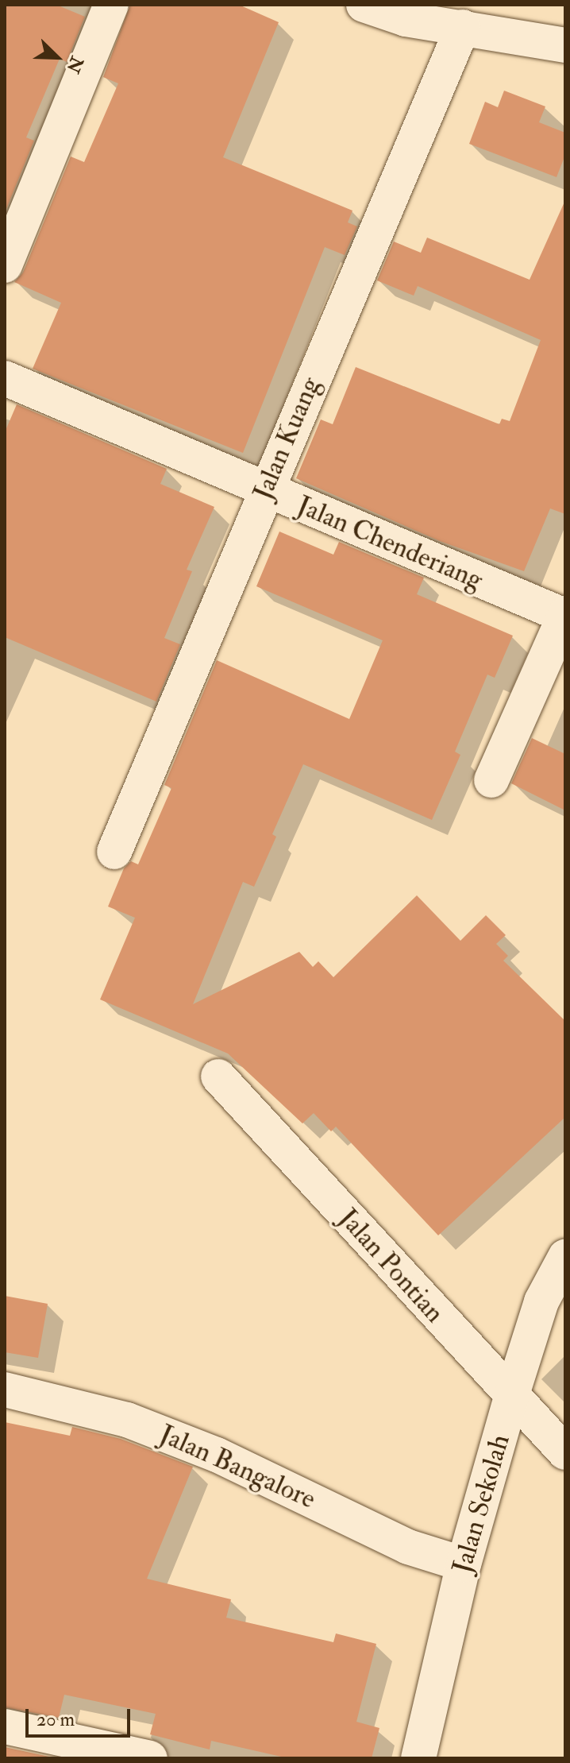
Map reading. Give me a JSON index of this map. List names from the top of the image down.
{
  "streets": {
    "street": [
      "Jalan Kuang",
      "Jalan Chenderiang",
      "Jalan Pontian",
      "Jalan Bangalore",
      "Jalan Sekolah"
    ]
  },
  "crossings": [
    ["Jalan Kuang", "Jalan Chenderiang"],
    ["Jalan Pontian", "Jalan Sekolah"],
    ["Jalan Bangalore", "Jalan Sekolah"]
  ],
  "scale_bar": "20 m",
  "north": "bottom right"
}
